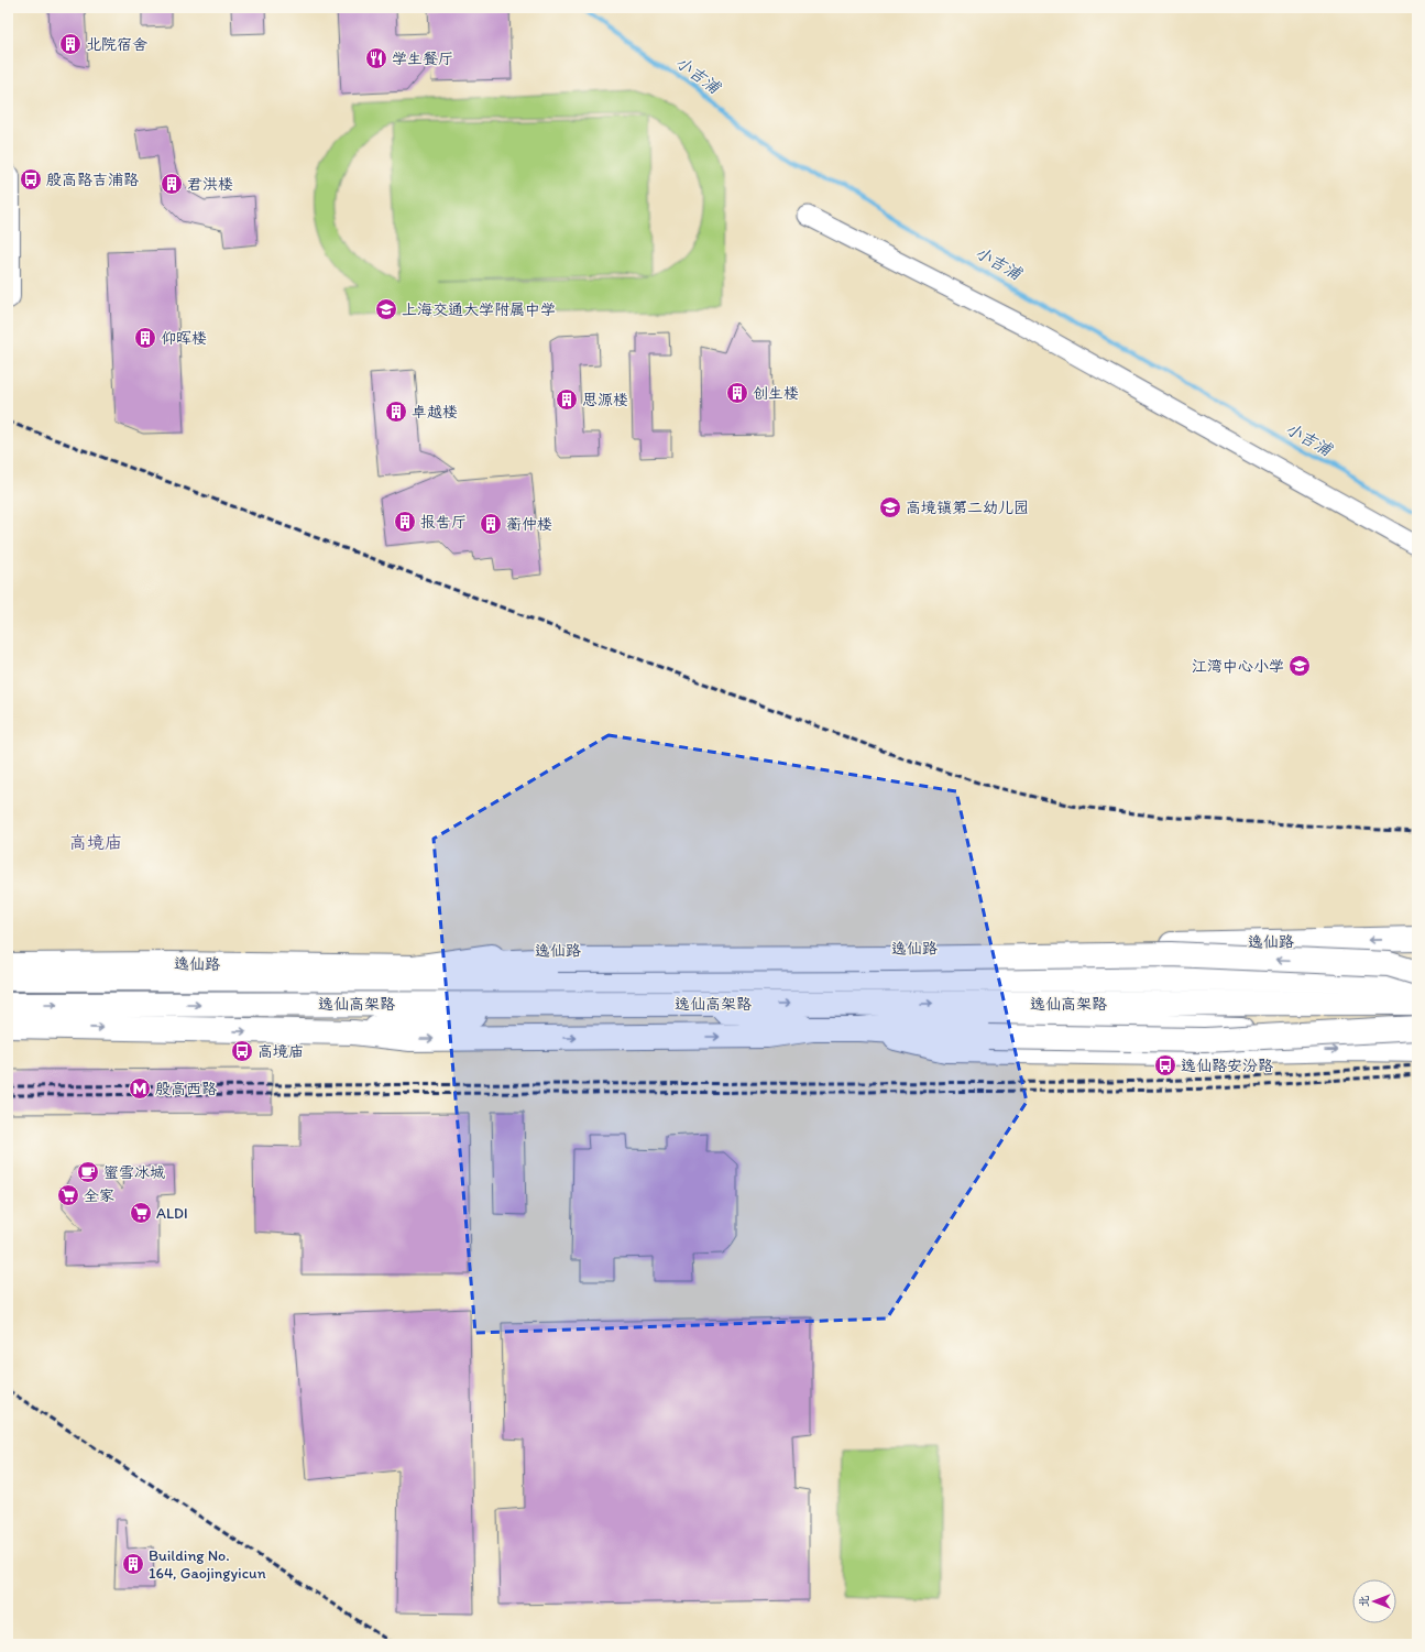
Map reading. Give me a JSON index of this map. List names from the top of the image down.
{
  "streets": {
    "main road": ["逸仙路", "逸仙高架路"]
  },
  "districts": ["高境庙"],
  "water": ["小吉浦"],
  "places": {
    "building": [
      "北院宿舍",
      "君洪楼",
      "仰晖楼",
      "创生楼",
      "思源楼",
      "卓越楼",
      "报告厅",
      "蘅仲楼",
      "Building No. 164, Gaojingyicun"
    ],
    "restaurant": ["学生餐厅"],
    "bus stop": ["殷高路吉浦路", "高境庙", "逸仙路安汾路"],
    "school or university": ["上海交通大学附属中学", "高境镇第二幼儿园", "江湾中心小学"],
    "metro station": ["殷高西路"],
    "cafe": ["蜜雪冰城"],
    "supermarket": ["全家", "ALDI"]
  },
  "north": "left"
}
